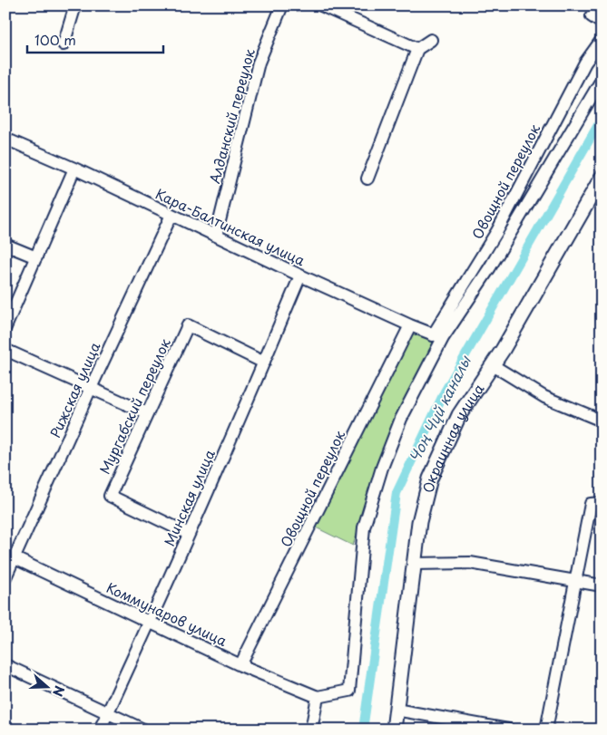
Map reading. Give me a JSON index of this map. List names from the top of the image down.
{
  "streets": {
    "street": [
      "Алданский переулок",
      "Овощной переулок",
      "Кара-Балтинская улица",
      "Рижская улица",
      "Мургабский переулок",
      "Окраинная улица",
      "Минская улица",
      "Коммунаров улица"
    ]
  },
  "crossings": [
    ["Алданский переулок", "Кара-Балтинская улица"],
    ["Овощной переулок", "Кара-Балтинская улица"],
    ["Овощной переулок", "Коммунаров улица"],
    ["Кара-Балтинская улица", "Рижская улица"],
    ["Кара-Балтинская улица", "Минская улица"],
    ["Рижская улица", "Коммунаров улица"],
    ["Мургабский переулок", "Минская улица"],
    ["Минская улица", "Коммунаров улица"]
  ],
  "water": ["Чоң Чүй каналы"],
  "scale_bar": "100 m",
  "north": "right"
}
